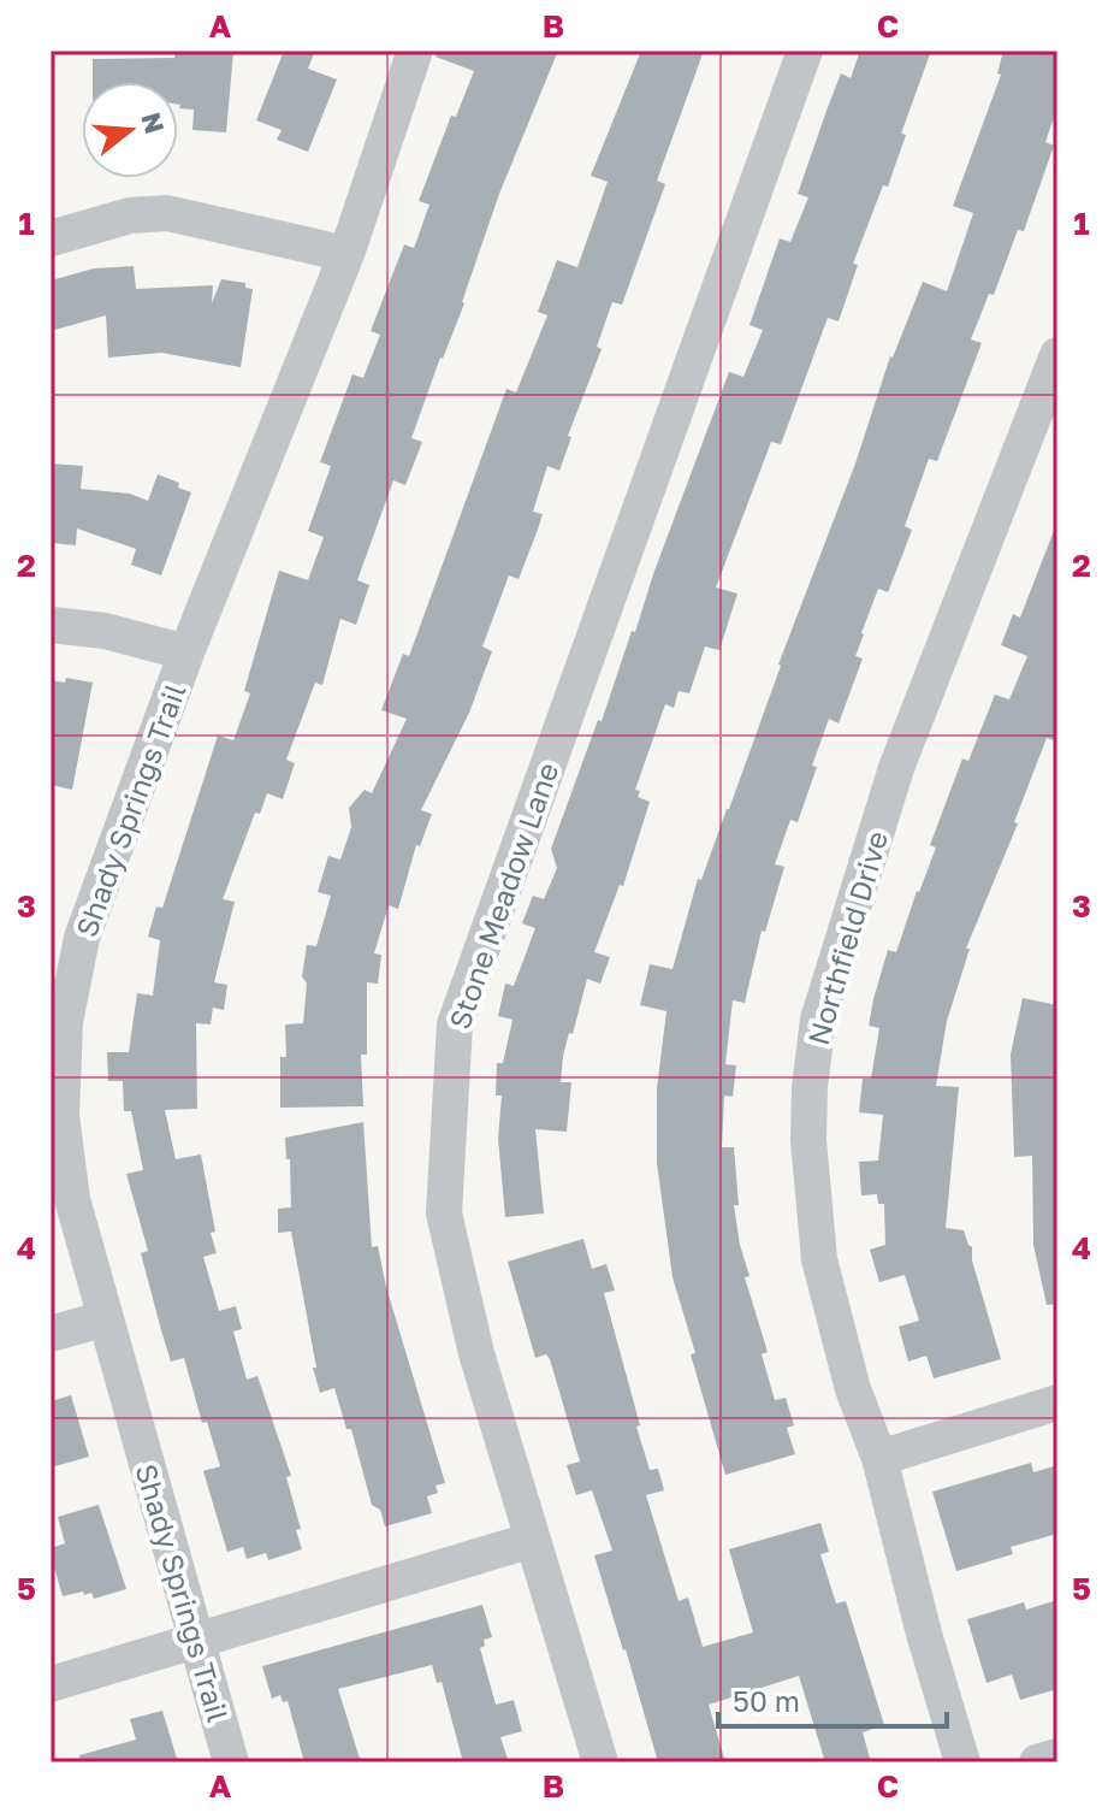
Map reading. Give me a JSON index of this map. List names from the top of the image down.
{
  "streets": {
    "street": ["Shady Springs Trail", "Stone Meadow Lane", "Northfield Drive"]
  },
  "scale_bar": "50 m",
  "north": "right",
  "grid": {
    "columns": ["A", "B", "C"],
    "rows": [
      "1",
      "2",
      "3",
      "4",
      "5"
    ]
  }
}
